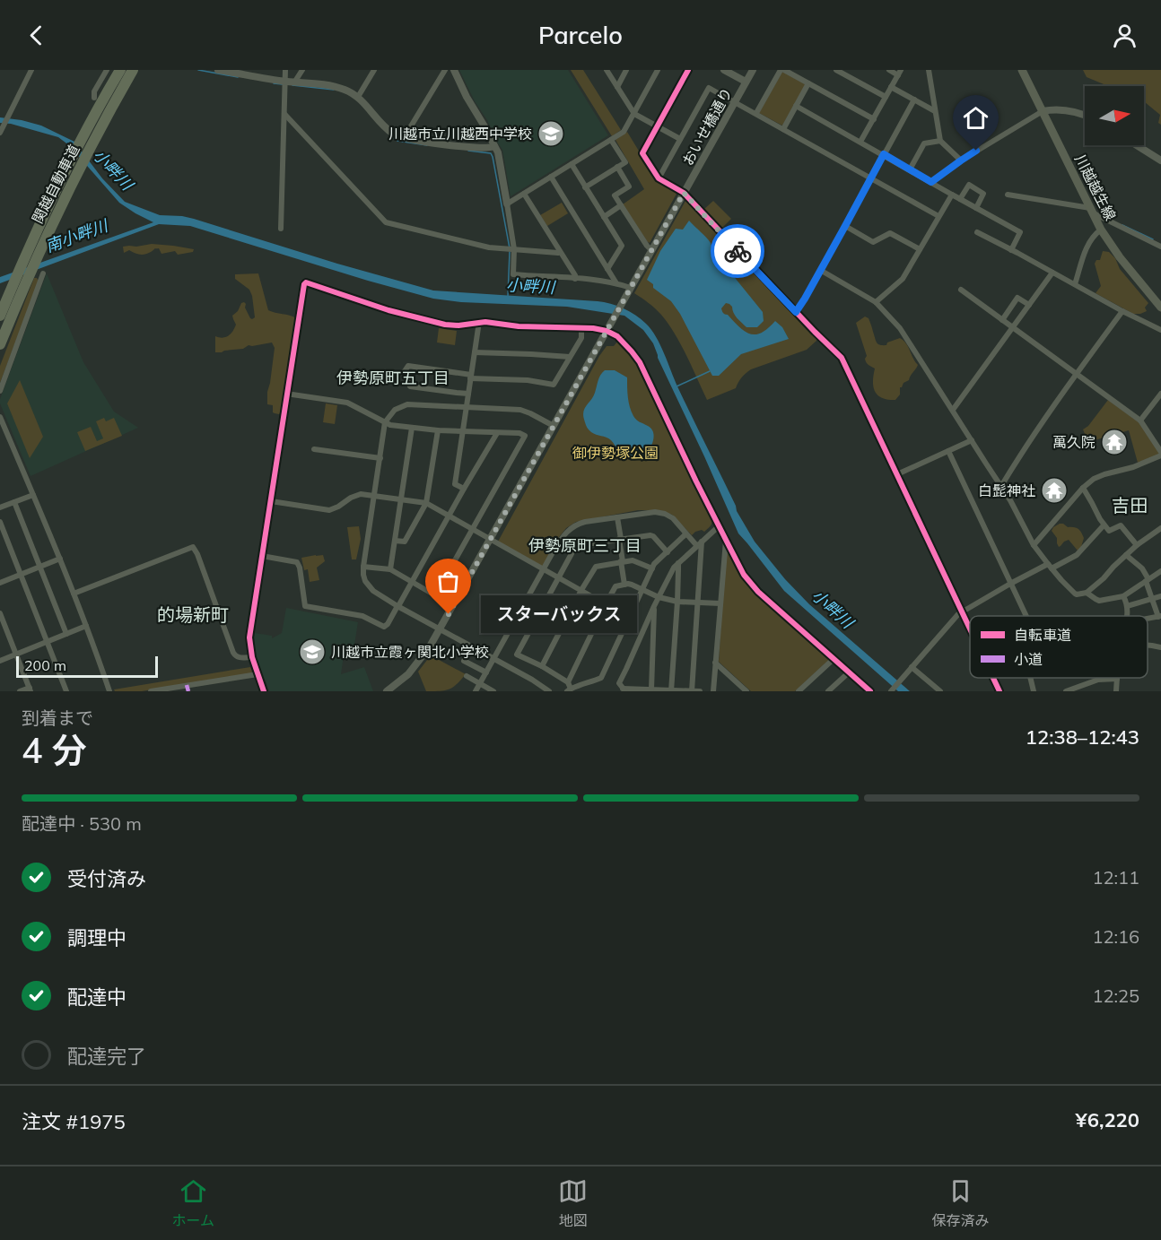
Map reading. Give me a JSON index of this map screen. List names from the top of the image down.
{
  "streets": {
    "highway": ["関越自動車道"],
    "main road": ["川越越生線"],
    "street": ["おいせ橋通り"]
  },
  "districts": [
    "伊勢原町五丁目",
    "吉田",
    "伊勢原町三丁目",
    "的場新町"
  ],
  "water": ["小畔川", "南小畔川"],
  "parks": ["御伊勢塚公園"],
  "places": {
    "school or university": ["川越市立川越西中学校", "川越市立霞ヶ関北小学校"],
    "temple": ["萬久院", "白髭神社"],
    "other": ["スターバックス"]
  },
  "legend": ["自転車道", "小道"],
  "scale_bar": "200 m",
  "north": "right",
  "page": {
    "header": "Parcelo",
    "bubble": "スターバックス",
    "scale": "200 m",
    "heading": ["4 分", "到着まで", "12:38–12:43"],
    "panel": ["注文 #1975", "¥6,220"],
    "bar": "配達中 · 530 m",
    "list": [
      ["受付済み", "12:11"],
      ["調理中", "12:16"],
      ["配達中", "12:25"],
      "配達完了"
    ],
    "tabs": ["ホーム", "地図", "保存済み"]
  }
}
